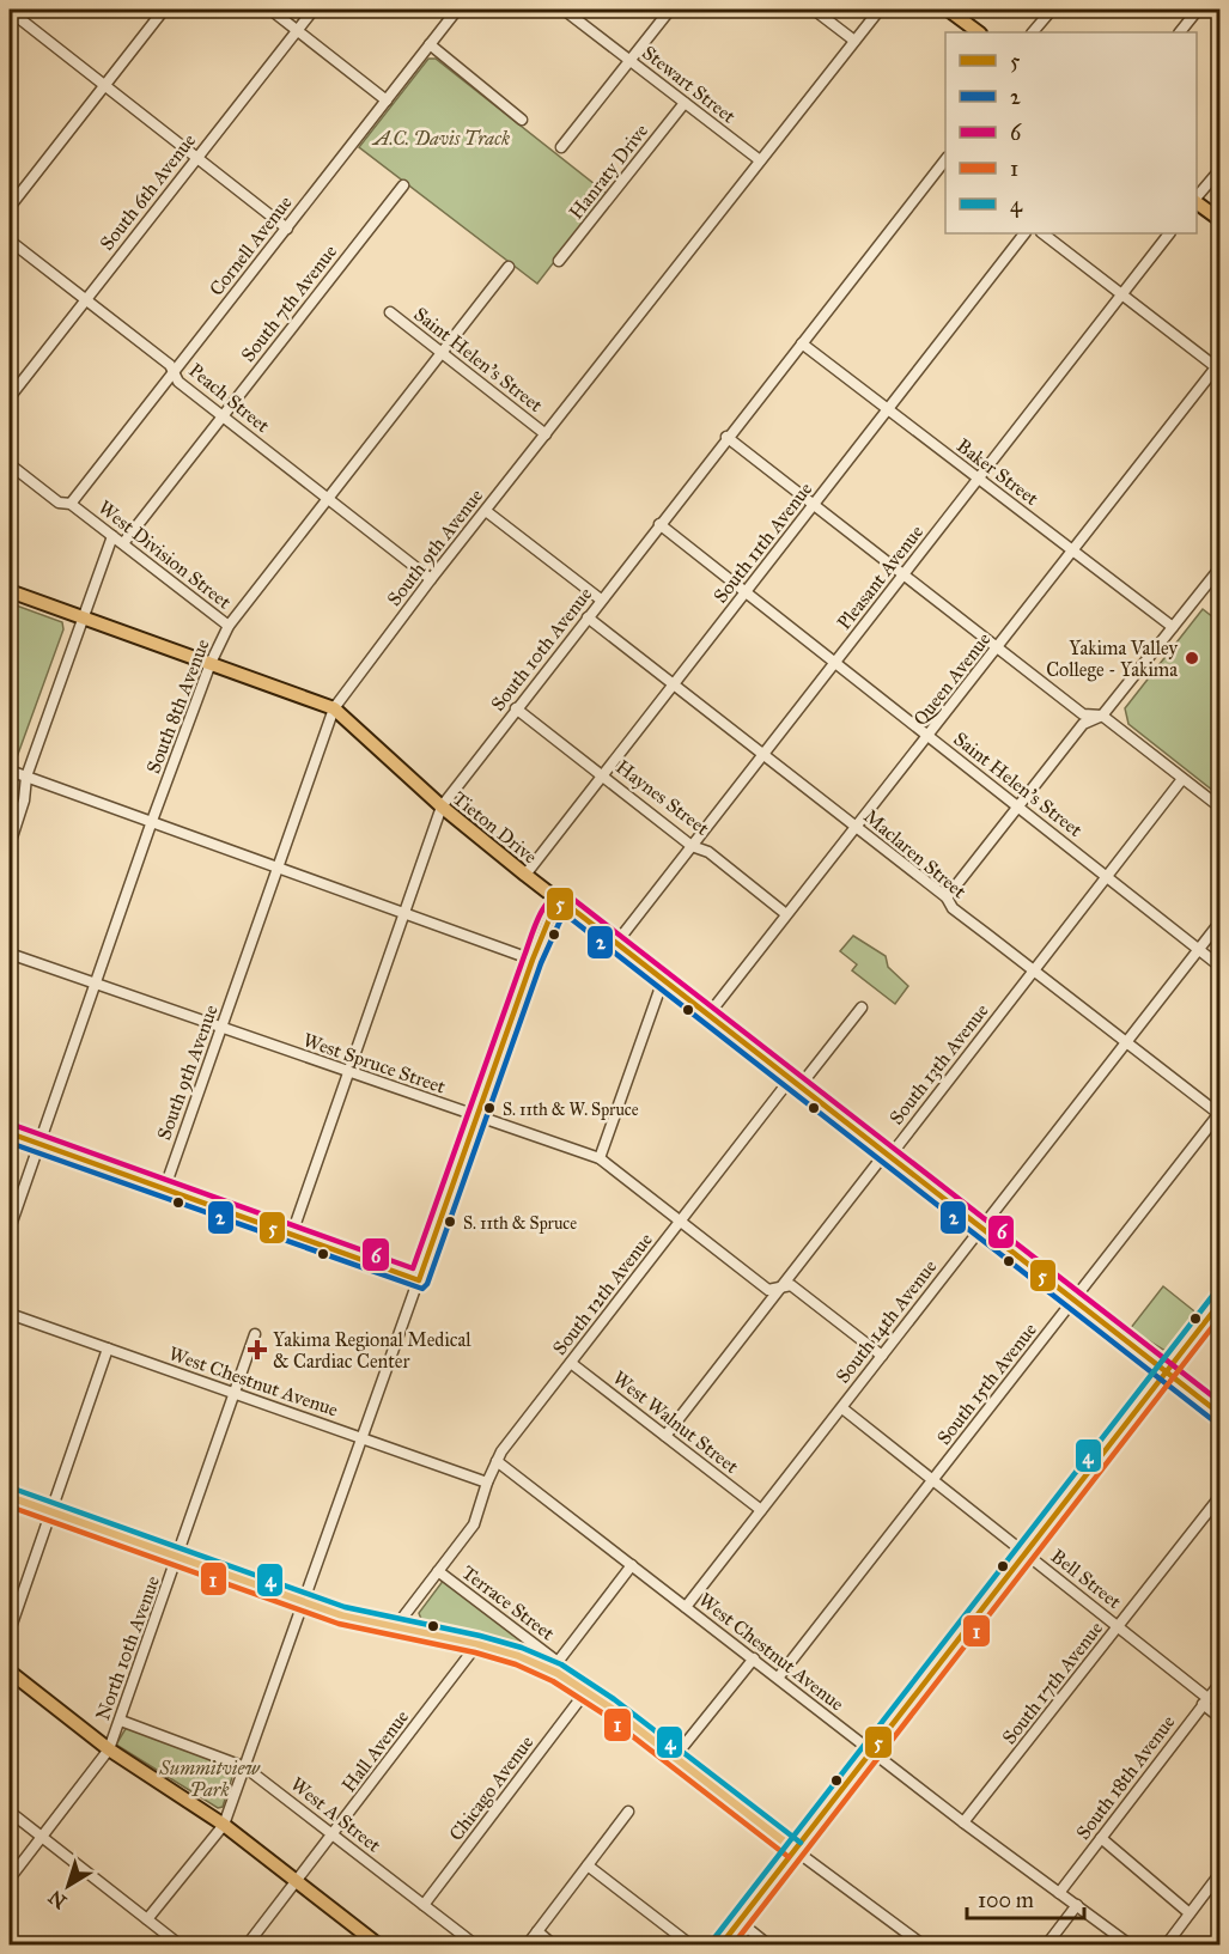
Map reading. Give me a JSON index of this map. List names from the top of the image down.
{
  "streets": {
    "main road": ["Tieton Drive"],
    "street": [
      "Stewart Street",
      "Hanraty Drive",
      "South 6th Avenue",
      "Cornell Avenue",
      "South 7th Avenue",
      "Saint Helen's Street",
      "Peach Street",
      "Baker Street",
      "South 11th Avenue",
      "South 9th Avenue",
      "West Division Street",
      "Pleasant Avenue",
      "South 10th Avenue",
      "Queen Avenue",
      "South 8th Avenue",
      "Haynes Street",
      "Maclaren Street",
      "West Spruce Street",
      "South 13th Avenue",
      "South 12th Avenue",
      "South 14th Avenue",
      "West Chestnut Avenue",
      "South 15th Avenue",
      "West Walnut Street",
      "Bell Street",
      "Terrace Street",
      "North 10th Avenue",
      "South 17th Avenue",
      "Hall Avenue",
      "South 18th Avenue",
      "Chicago Avenue",
      "West A Street"
    ]
  },
  "crossings": [
    ["Stewart Street", "Hanraty Drive"],
    ["Stewart Street", "South 9th Avenue"],
    ["South 6th Avenue", "Peach Street"],
    ["Cornell Avenue", "Peach Street"],
    ["Cornell Avenue", "West Division Street"],
    ["South 7th Avenue", "Peach Street"],
    ["South 7th Avenue", "West Division Street"],
    ["Saint Helen's Street", "South 11th Avenue"],
    ["Saint Helen's Street", "South 9th Avenue"],
    ["Saint Helen's Street", "Pleasant Avenue"],
    ["Saint Helen's Street", "South 10th Avenue"],
    ["Saint Helen's Street", "Queen Avenue"],
    ["Saint Helen's Street", "South 8th Avenue"],
    ["Saint Helen's Street", "South 13th Avenue"],
    ["Saint Helen's Street", "South 14th Avenue"],
    ["Peach Street", "South 9th Avenue"],
    ["Peach Street", "South 8th Avenue"],
    ["Baker Street", "South 11th Avenue"],
    ["Baker Street", "Pleasant Avenue"],
    ["Baker Street", "South 10th Avenue"],
    ["Baker Street", "Queen Avenue"],
    ["South 11th Avenue", "Haynes Street"],
    ["South 11th Avenue", "Tieton Drive"],
    ["South 11th Avenue", "Maclaren Street"],
    ["South 9th Avenue", "Tieton Drive"],
    ["South 9th Avenue", "West Spruce Street"],
    ["West Division Street", "South 8th Avenue"],
    ["Pleasant Avenue", "Haynes Street"],
    ["Pleasant Avenue", "Tieton Drive"],
    ["Pleasant Avenue", "Maclaren Street"],
    ["South 10th Avenue", "Haynes Street"],
    ["South 10th Avenue", "Tieton Drive"],
    ["South 10th Avenue", "Maclaren Street"],
    ["South 10th Avenue", "West Spruce Street"],
    ["Queen Avenue", "Haynes Street"],
    ["Queen Avenue", "Tieton Drive"],
    ["Queen Avenue", "Maclaren Street"],
    ["South 8th Avenue", "Tieton Drive"],
    ["South 8th Avenue", "West Spruce Street"],
    ["Tieton Drive", "South 13th Avenue"],
    ["Tieton Drive", "South 12th Avenue"],
    ["Tieton Drive", "South 14th Avenue"],
    ["Tieton Drive", "South 15th Avenue"],
    ["Maclaren Street", "South 13th Avenue"],
    ["Maclaren Street", "South 14th Avenue"],
    ["Maclaren Street", "South 15th Avenue"],
    ["West Spruce Street", "South 13th Avenue"],
    ["West Spruce Street", "South 12th Avenue"],
    ["West Spruce Street", "South 14th Avenue"],
    ["South 13th Avenue", "West Walnut Street"],
    ["South 12th Avenue", "West Chestnut Avenue"],
    ["South 12th Avenue", "West Walnut Street"],
    ["South 12th Avenue", "Terrace Street"],
    ["South 14th Avenue", "West Chestnut Avenue"],
    ["South 14th Avenue", "West Walnut Street"],
    ["South 14th Avenue", "Bell Street"],
    ["West Chestnut Avenue", "South 15th Avenue"],
    ["West Chestnut Avenue", "South 17th Avenue"],
    ["West Chestnut Avenue", "South 18th Avenue"],
    ["South 15th Avenue", "Bell Street"],
    ["Bell Street", "South 17th Avenue"],
    ["Bell Street", "South 18th Avenue"],
    ["North 10th Avenue", "West A Street"],
    ["Hall Avenue", "West A Street"],
    ["Chicago Avenue", "West A Street"]
  ],
  "parks": ["A.C. Davis Track", "Summitview Park"],
  "places": {
    "other": ["Yakima Valley College - Yakima", "S. 11th & W. Spruce", "S. 11th & Spruce"],
    "health": ["Yakima Regional Medical & Cardiac Center"]
  },
  "lines": [
    "transit line 6",
    "transit line 5",
    "transit line 2",
    "transit line 4",
    "transit line 1"
  ],
  "legend": [
    "5",
    "2",
    "6",
    "1",
    "4"
  ],
  "scale_bar": "100 m",
  "north": "bottom left"
}
